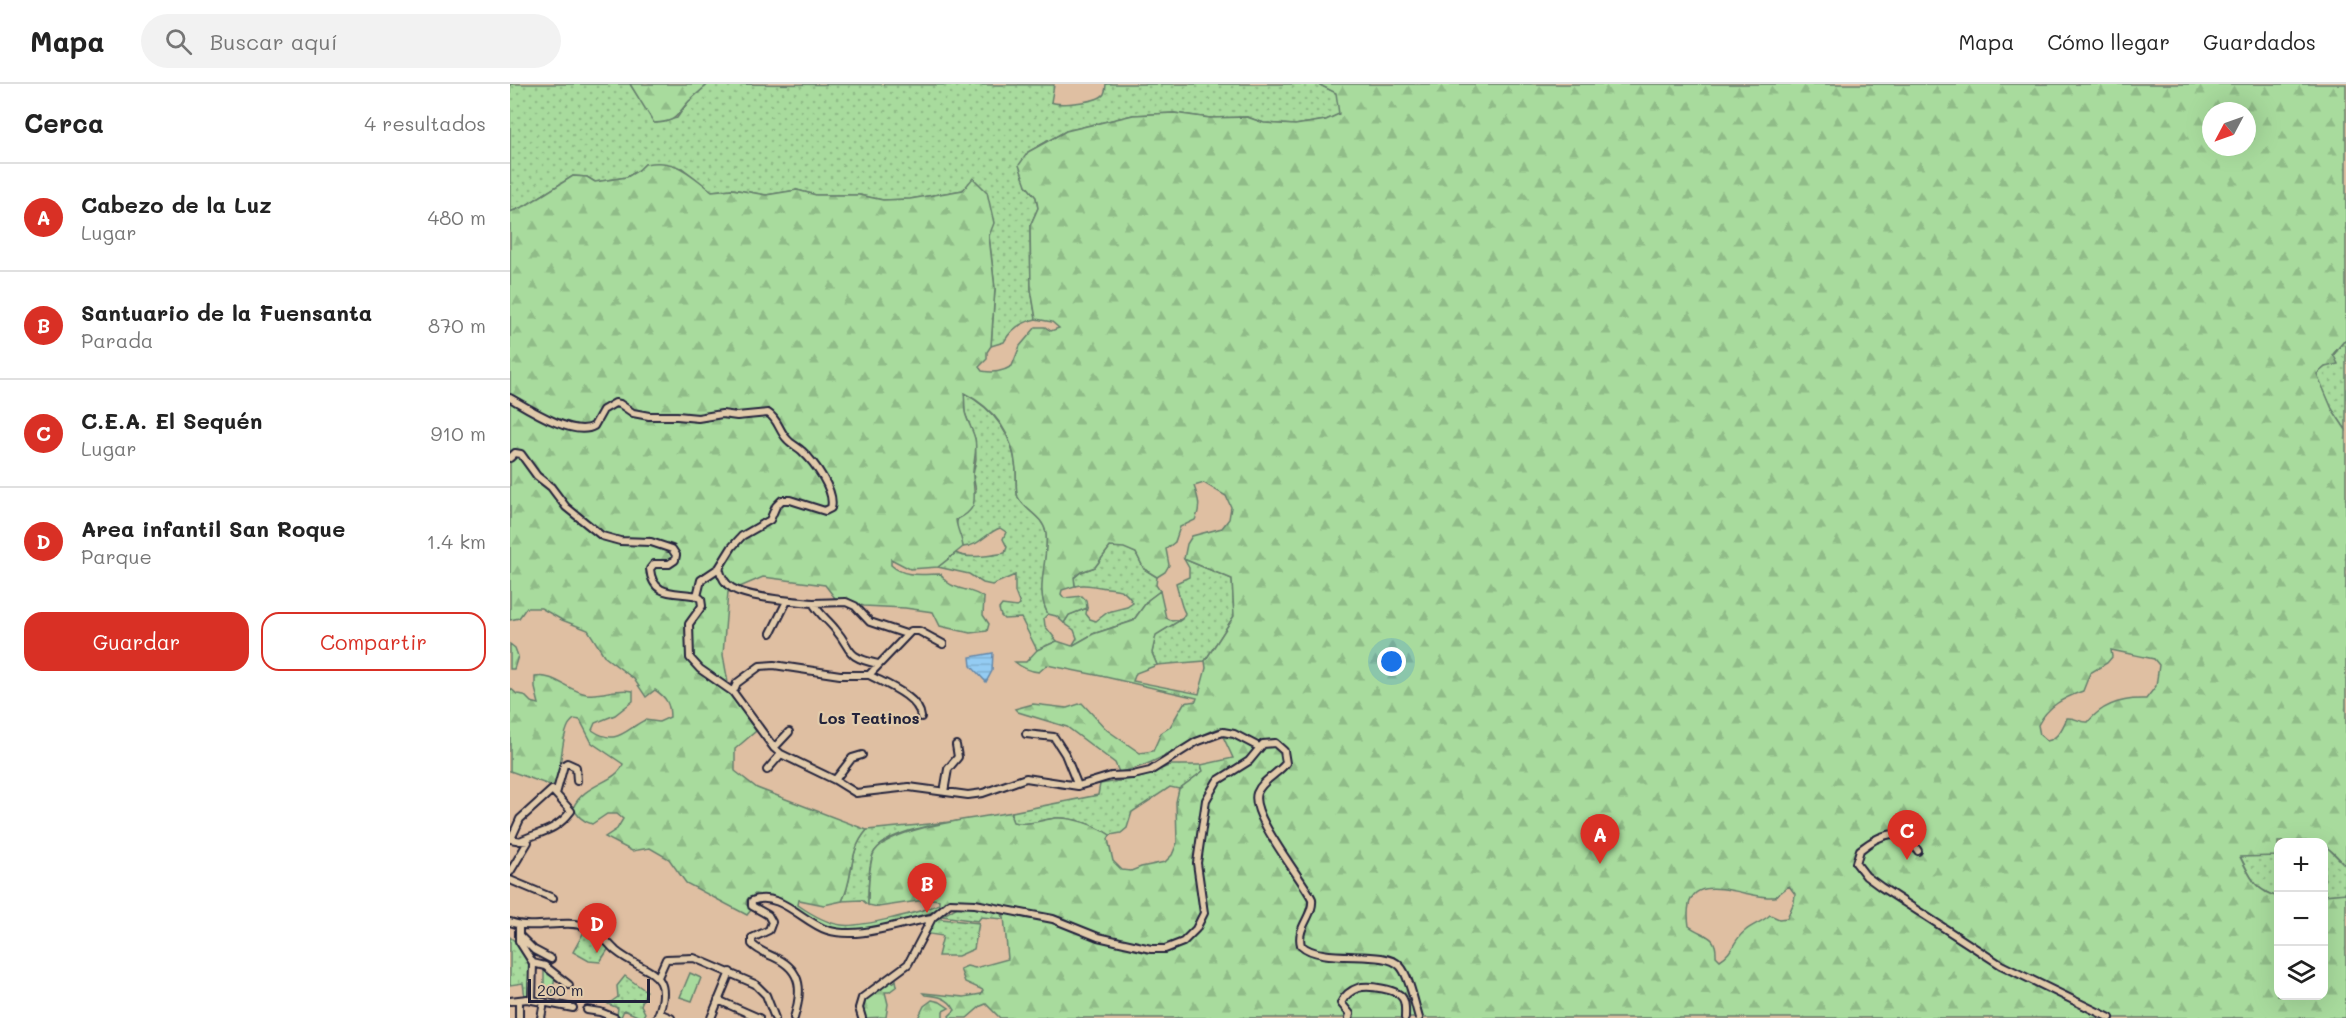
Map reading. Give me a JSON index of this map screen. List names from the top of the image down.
{
  "districts": ["Los Teatinos"],
  "scale_bar": "200 m",
  "north": "bottom left",
  "page": {
    "header": "Mapa",
    "search": "Buscar aquí",
    "nav": ["Mapa", "Cómo llegar", "Guardados"],
    "heading": ["Cerca", "4 resultados"],
    "list": [
      {
        "mark": "A",
        "name": "Cabezo de la Luz",
        "note": "Lugar",
        "value": "480 m"
      },
      {
        "mark": "B",
        "name": "Santuario de la Fuensanta",
        "note": "Parada",
        "value": "870 m"
      },
      {
        "mark": "C",
        "name": "C.E.A. El Sequén",
        "note": "Lugar",
        "value": "910 m"
      },
      {
        "mark": "D",
        "name": "Area infantil San Roque",
        "note": "Parque",
        "value": "1.4 km"
      }
    ],
    "buttons": ["Guardar", "Compartir"],
    "pins": [
      "C",
      "A",
      "B",
      "D"
    ],
    "map_buttons": ["+", "−"],
    "scale": "200 m"
  }
}
